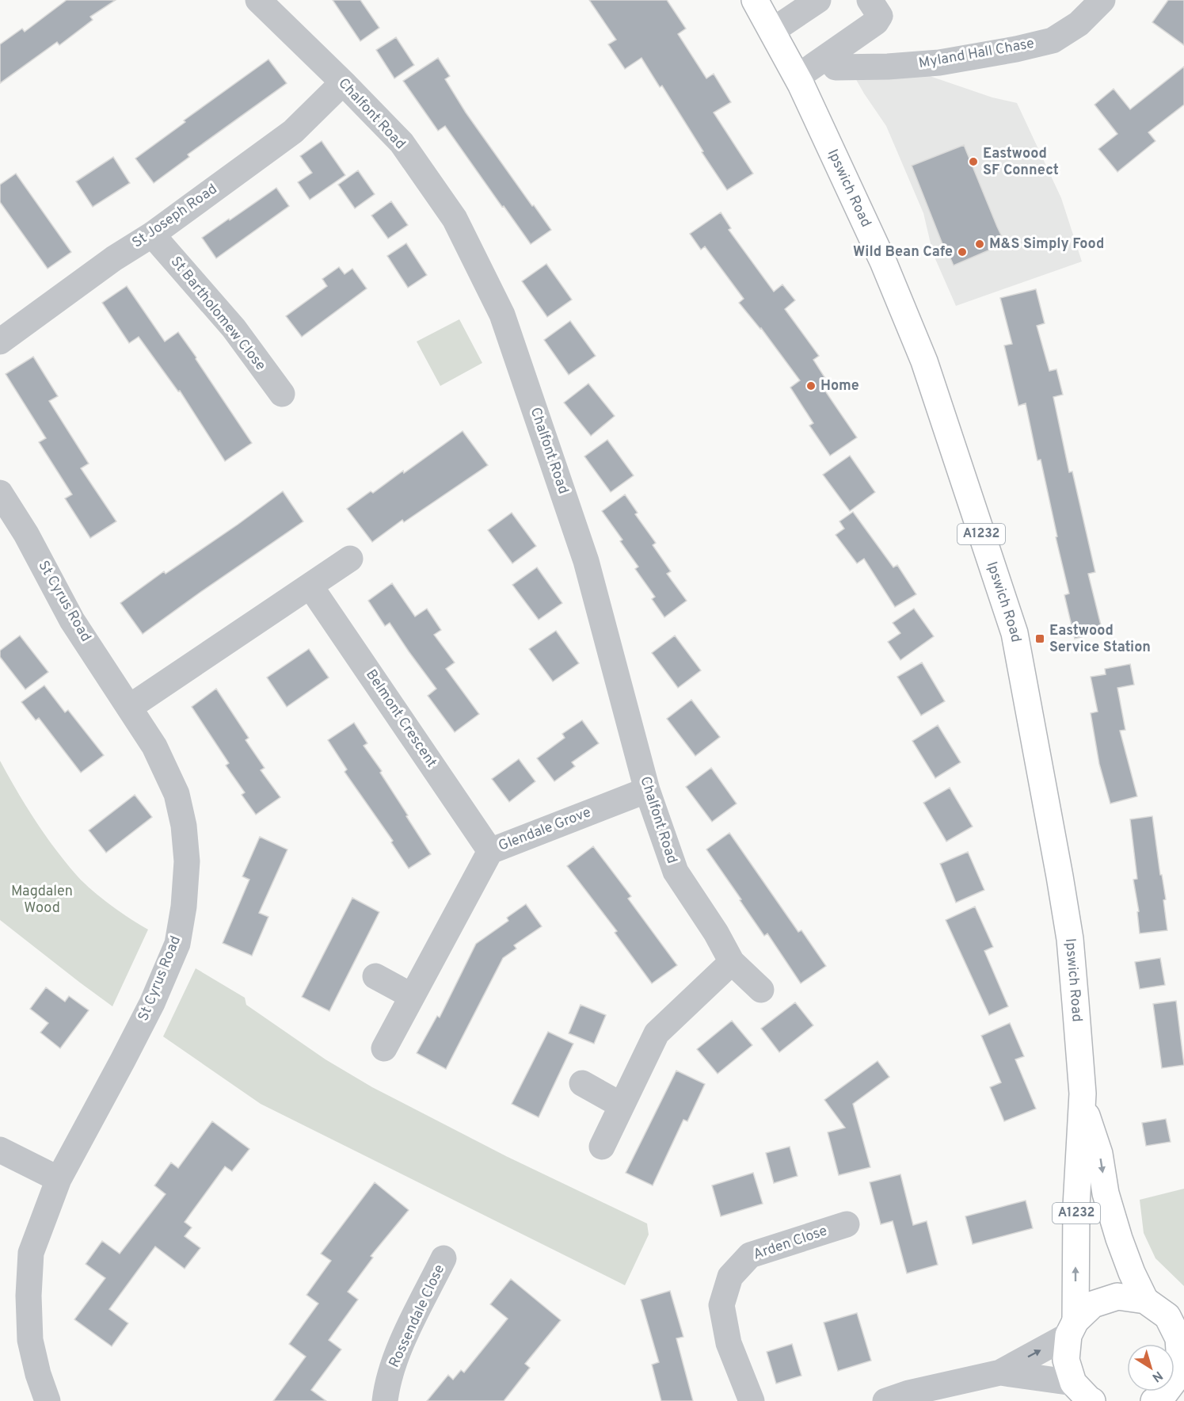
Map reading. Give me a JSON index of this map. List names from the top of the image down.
{
  "streets": {
    "main road": ["Ipswich Road", "A1232"],
    "street": [
      "Myland Hall Chase",
      "Chalfont Road",
      "St Joseph Road",
      "St Bartholomew Close",
      "St Cyrus Road",
      "Belmont Crescent",
      "Glendale Grove",
      "Arden Close",
      "Rossendale Close"
    ]
  },
  "crossings": [
    ["Chalfont Road", "St Joseph Road"],
    ["Chalfont Road", "Glendale Grove"],
    ["Ipswich Road", "A1232"],
    ["St Joseph Road", "St Bartholomew Close"],
    ["Belmont Crescent", "Glendale Grove"]
  ],
  "parks": ["Magdalen Wood"],
  "places": {
    "other": [
      "Eastwood SF Connect",
      "M&S Simply Food",
      "Wild Bean Cafe",
      "Home"
    ],
    "transit": ["Eastwood Service Station"]
  },
  "north": "bottom right"
}
